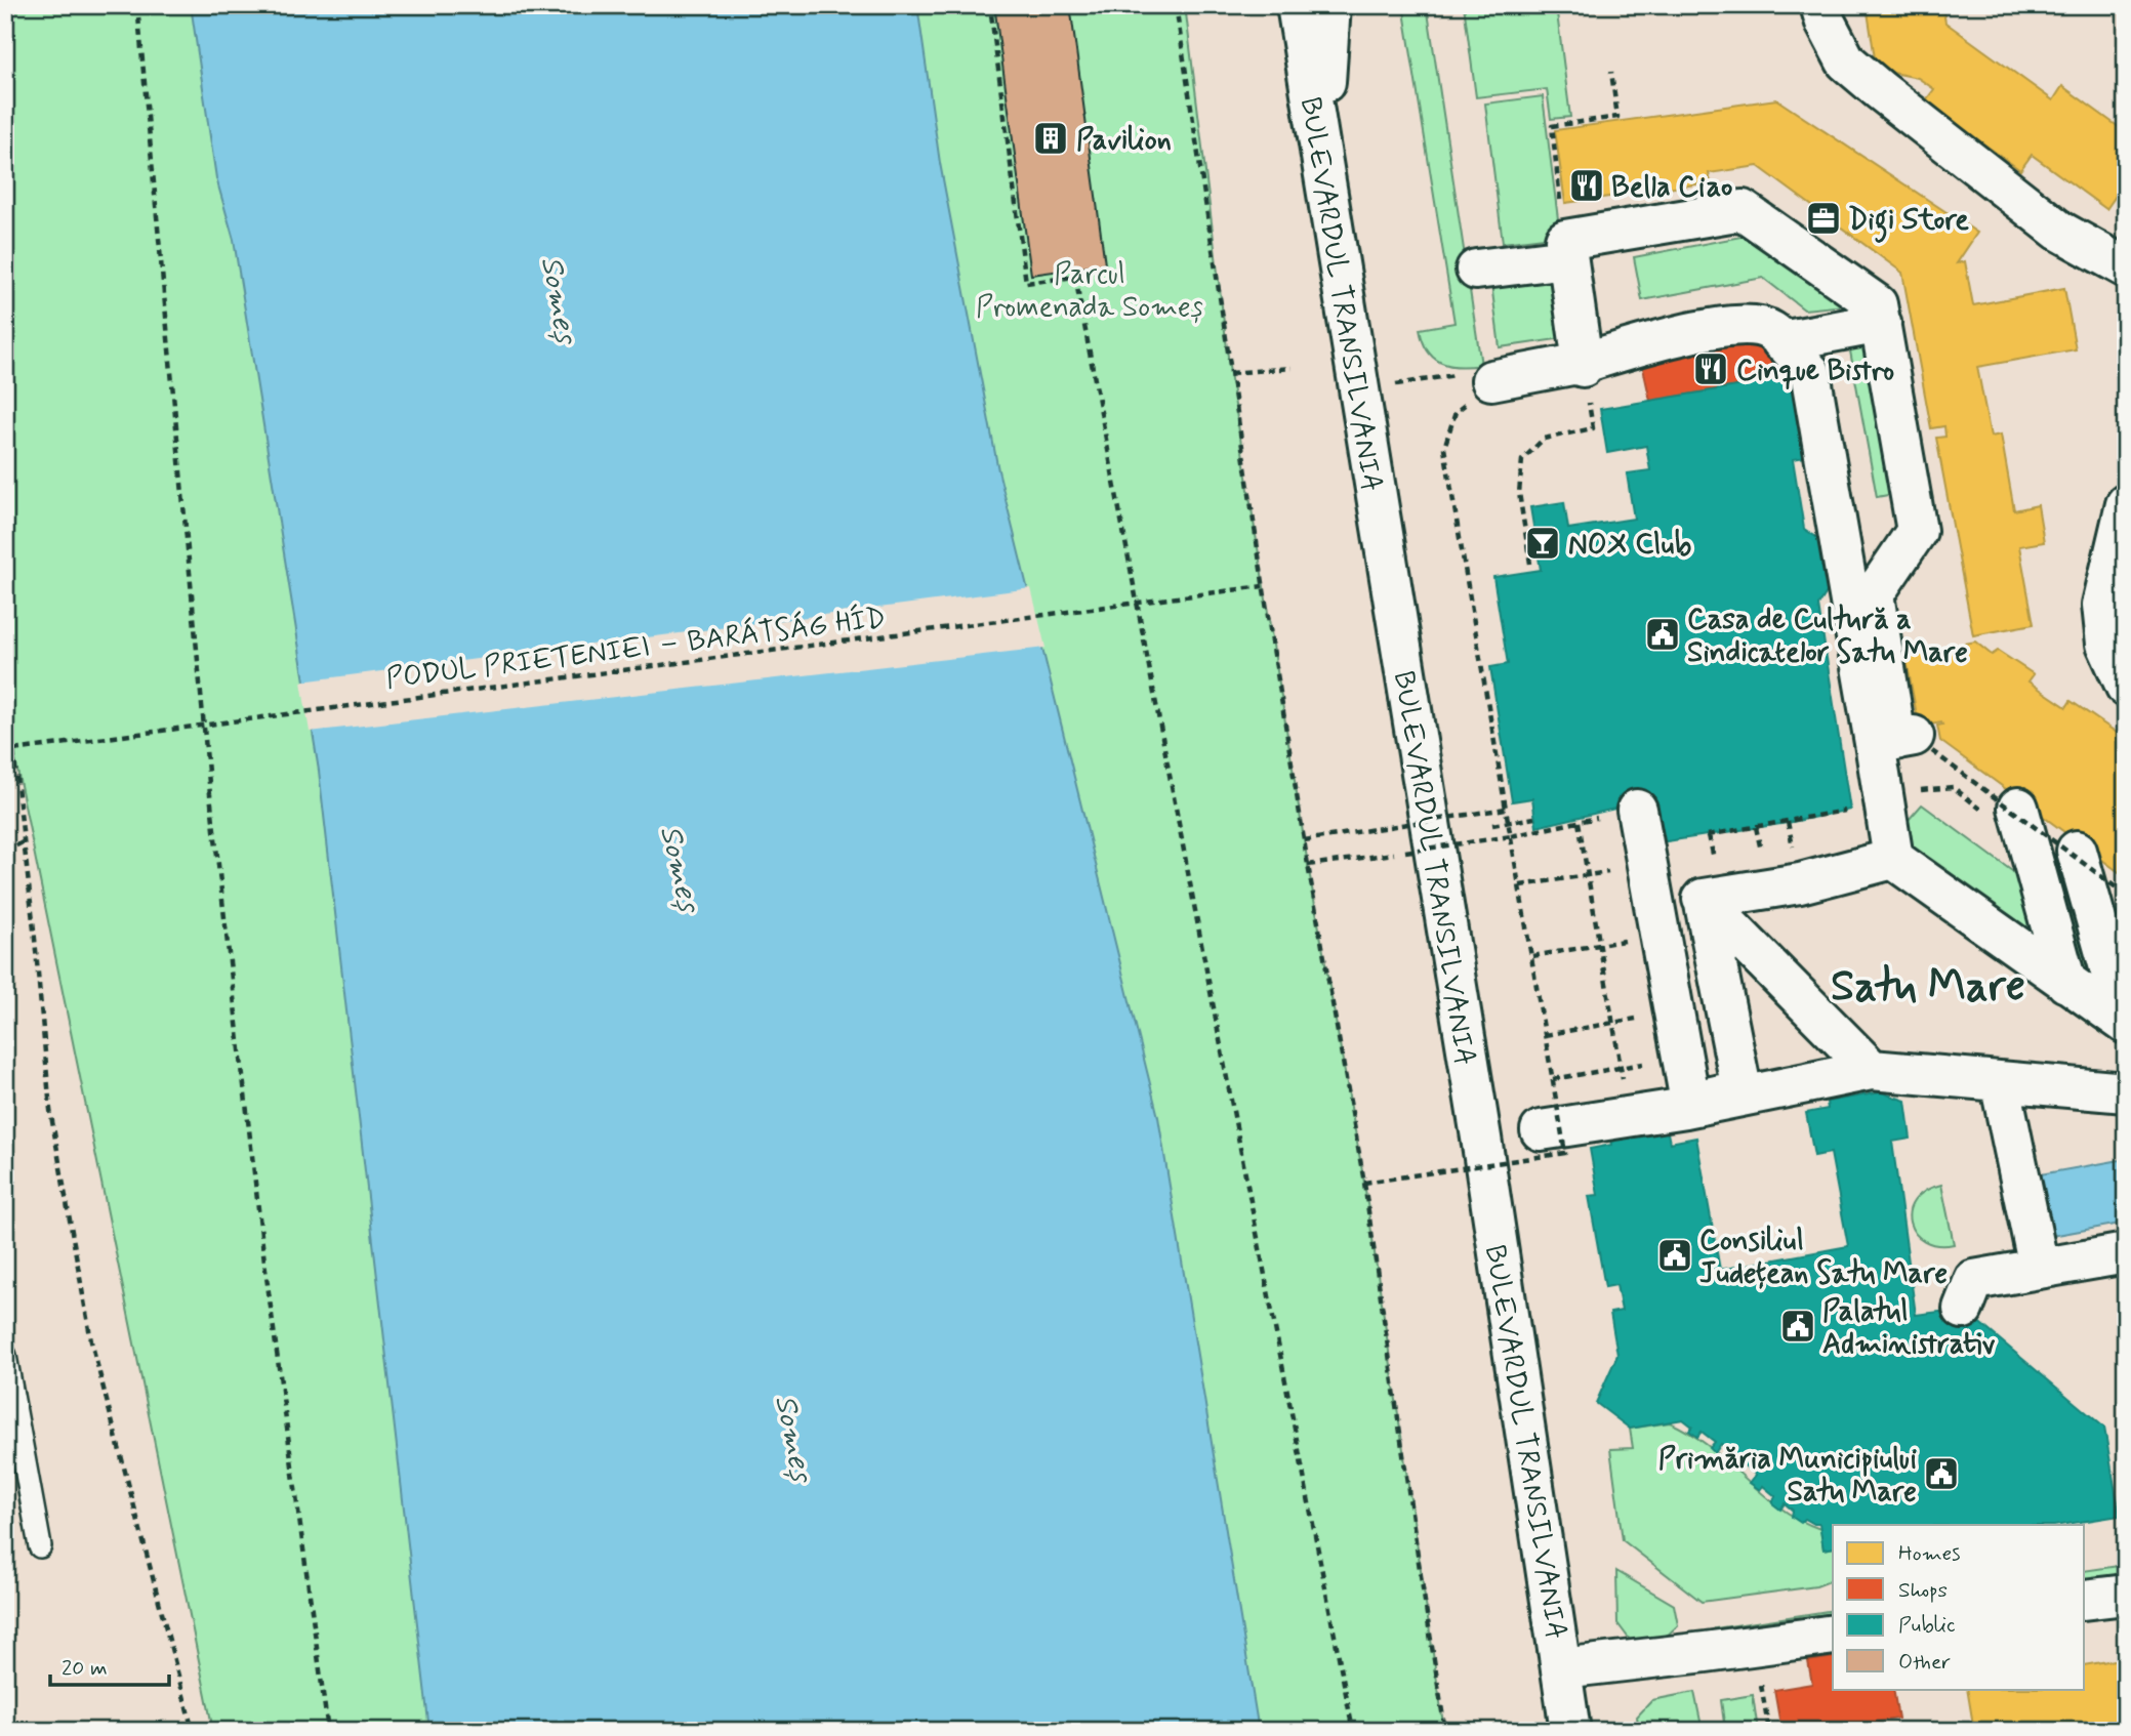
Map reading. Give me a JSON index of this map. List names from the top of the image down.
{
  "streets": {
    "street": ["BULEVARDUL TRANSILVANIA"],
    "path": ["PODUL PRIETENIEI – BARÁTSÁG HÍD"]
  },
  "districts": ["Satu Mare"],
  "water": ["Someș"],
  "parks": ["Parcul Promenada Someș"],
  "places": {
    "building": ["Pavilion"],
    "restaurant": ["Bella Ciao", "Cinque Bistro"],
    "office": ["Digi Store"],
    "bar": ["NOX Club"],
    "public building": [
      "Casa de Cultură a Sindicatelor Satu Mare",
      "Consiliul Județean Satu Mare",
      "Palatul Administrativ",
      "Primăria Municipiului Satu Mare"
    ]
  },
  "legend": [
    "Homes",
    "Shops",
    "Public",
    "Other"
  ],
  "scale_bar": "20 m"
}
